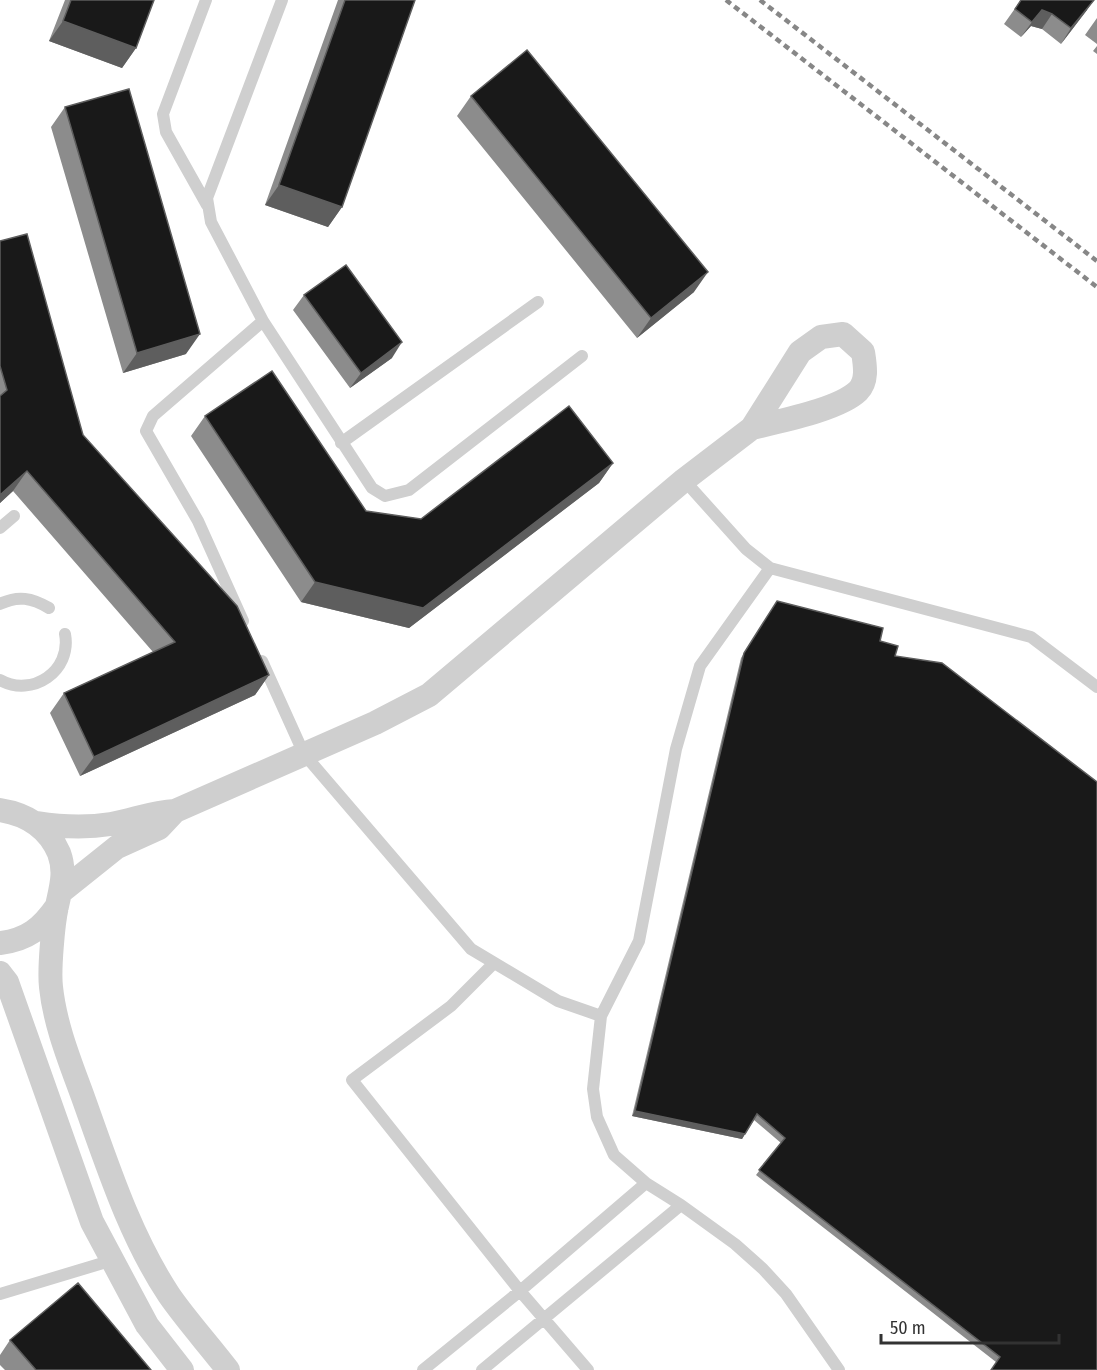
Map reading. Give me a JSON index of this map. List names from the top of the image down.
{
  "scale_bar": "50 m"
}
